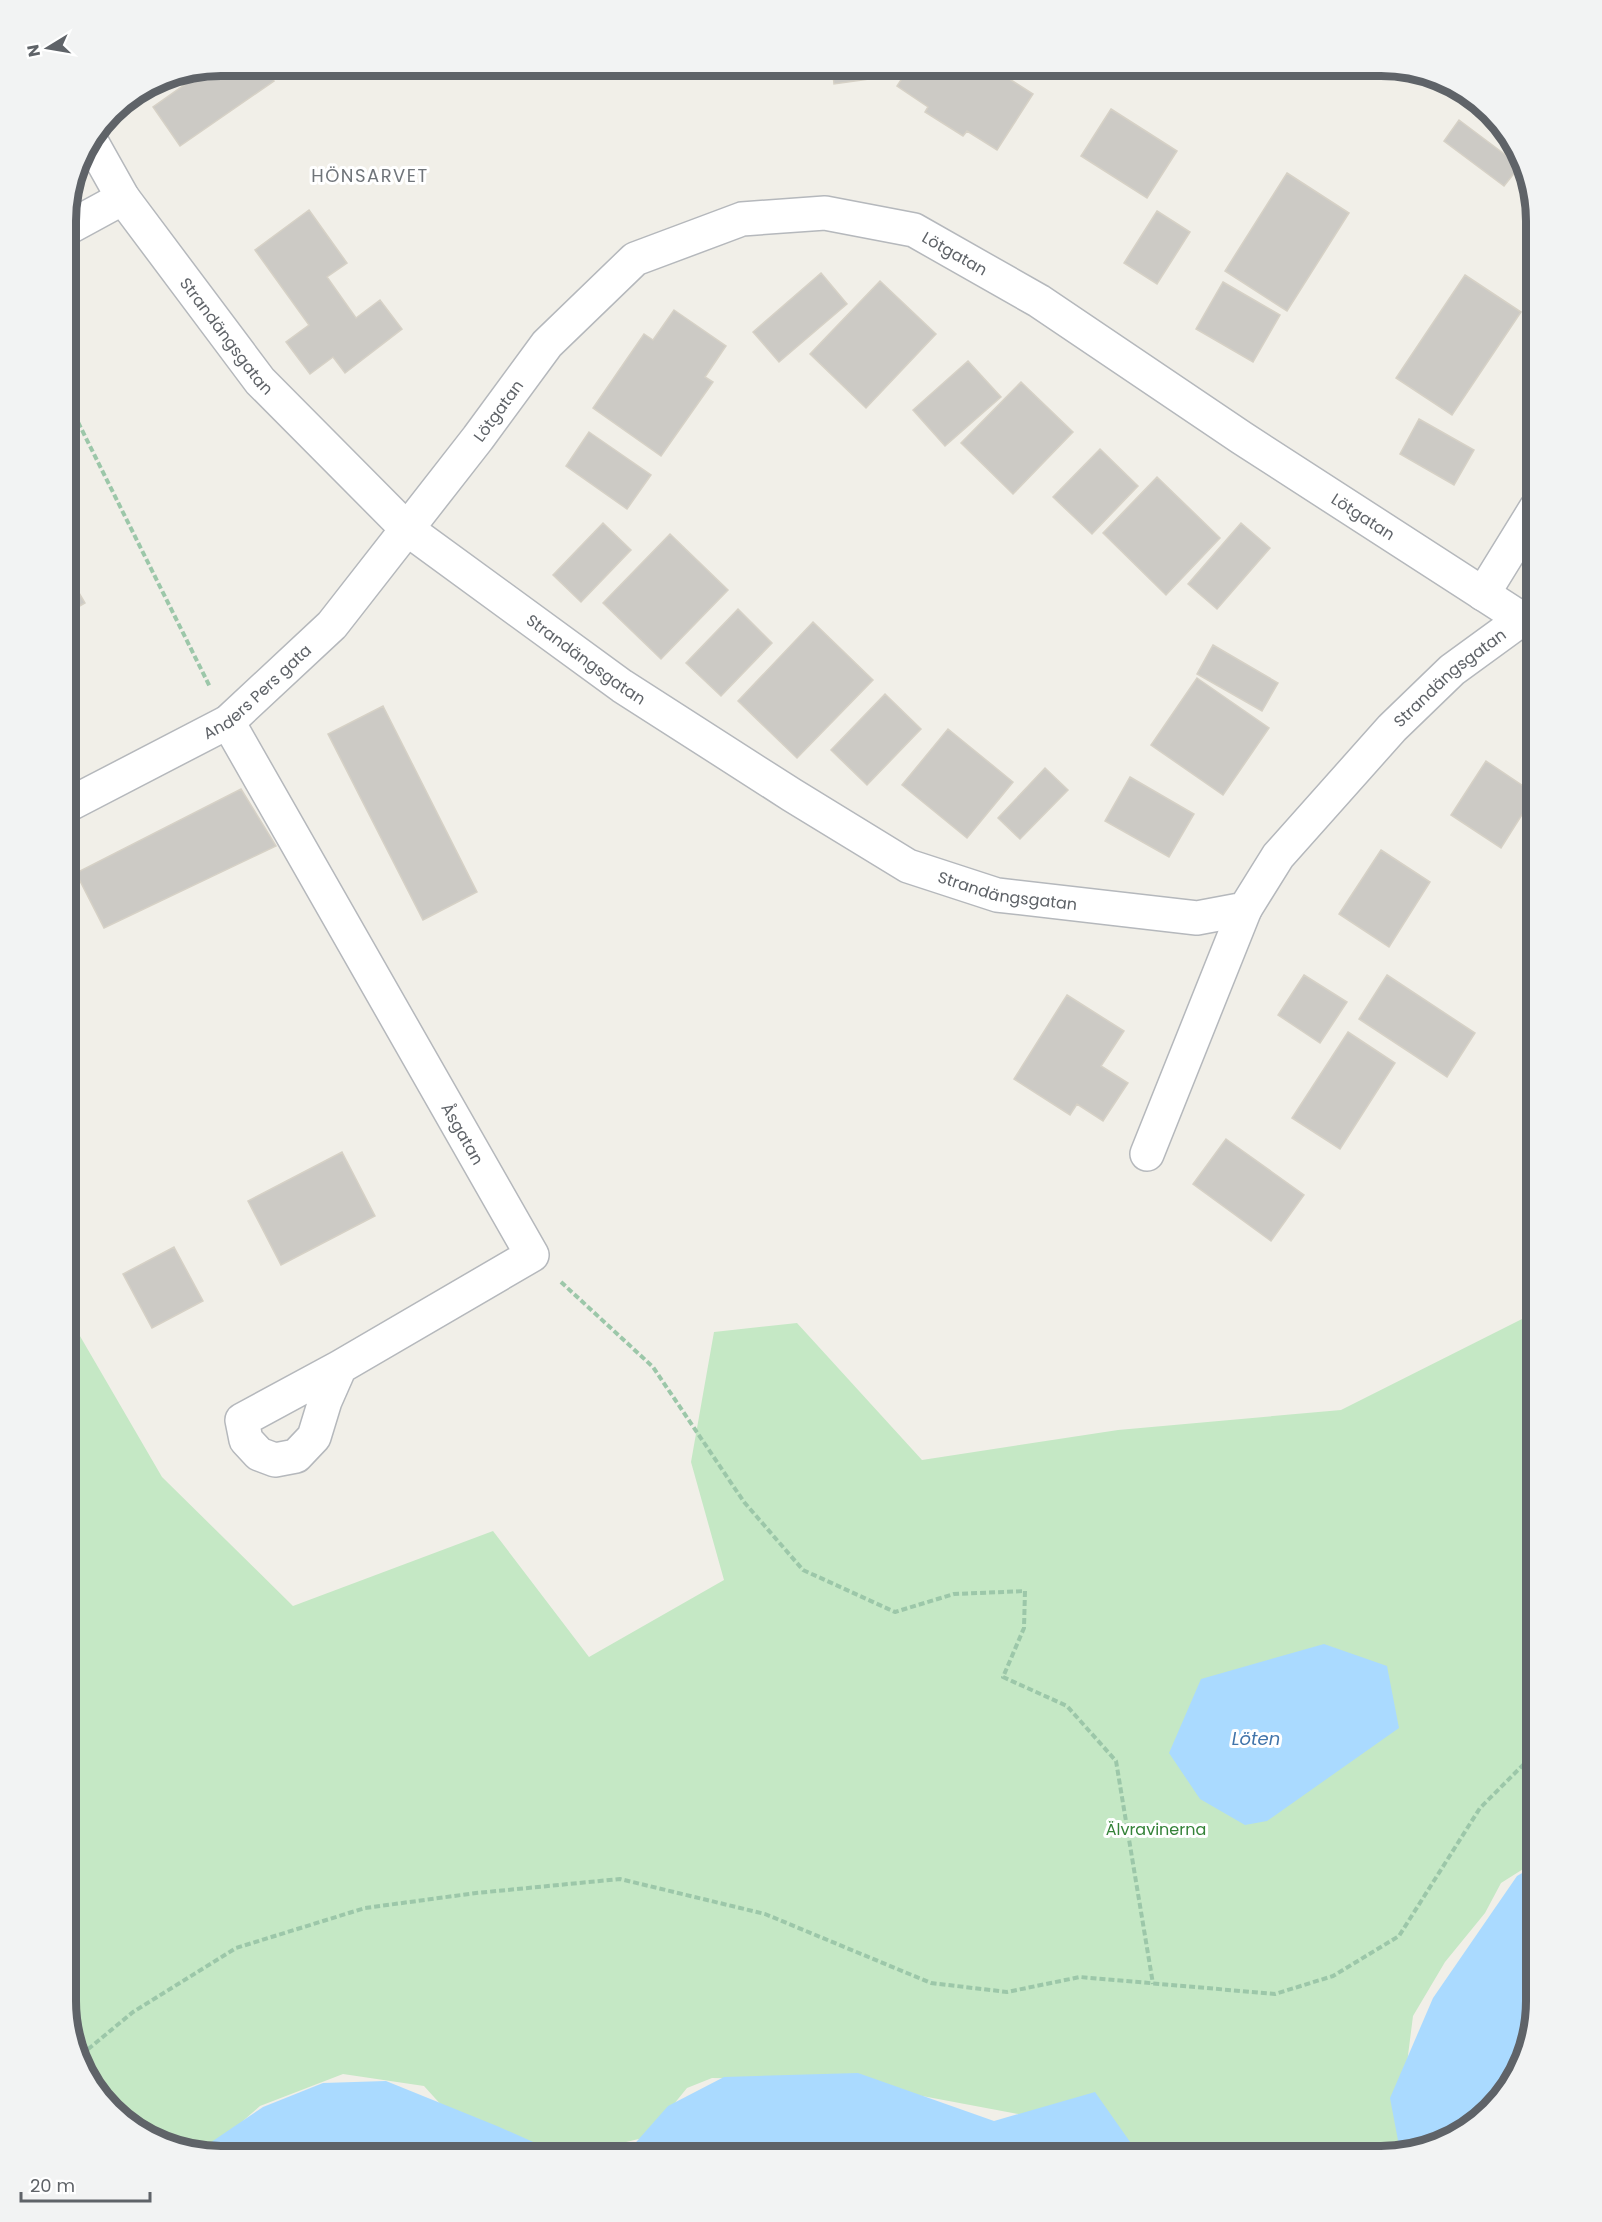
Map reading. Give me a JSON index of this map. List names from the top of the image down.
{
  "streets": {
    "street": [
      "Lötgatan",
      "Strandängsgatan",
      "Anders Pers gata",
      "Åsgatan"
    ]
  },
  "crossings": [
    ["Lötgatan", "Strandängsgatan"],
    ["Lötgatan", "Anders Pers gata"],
    ["Strandängsgatan", "Anders Pers gata"],
    ["Anders Pers gata", "Åsgatan"]
  ],
  "districts": ["HÖNSARVET"],
  "water": ["Löten"],
  "parks": ["Älvravinerna"],
  "scale_bar": "20 m",
  "north": "left"
}
